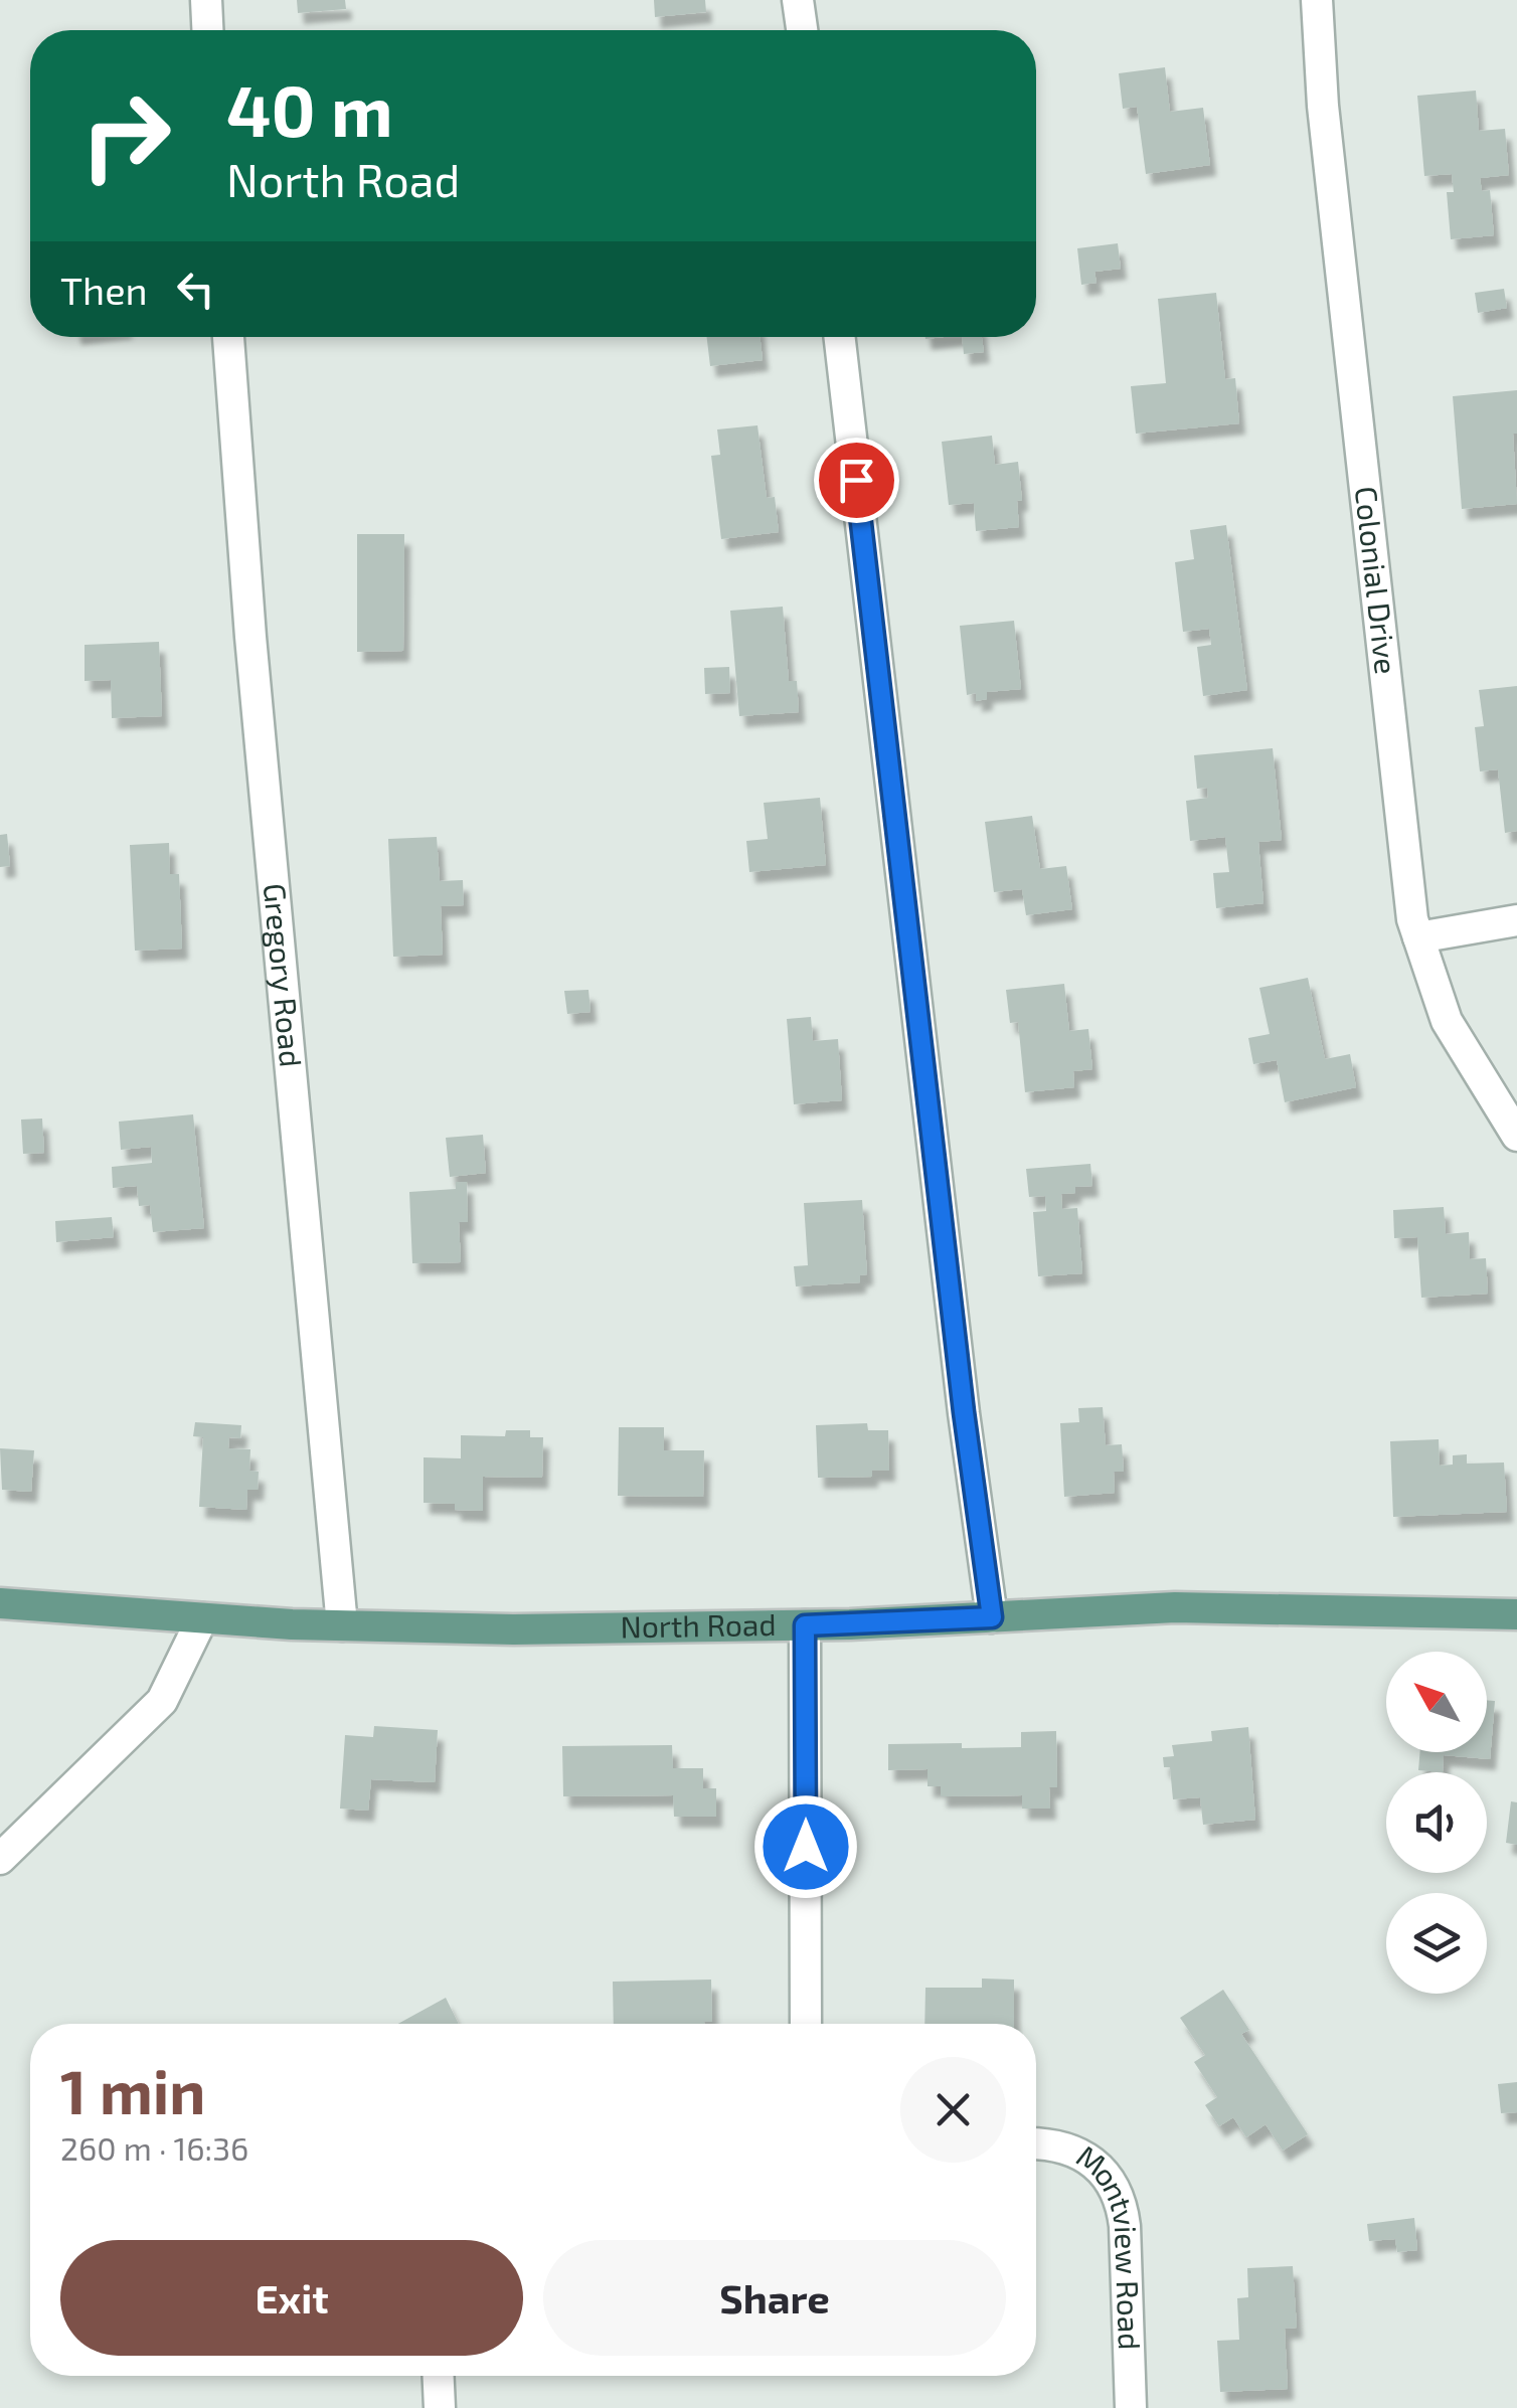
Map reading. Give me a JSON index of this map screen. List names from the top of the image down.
{
  "streets": {
    "main road": ["North Road"],
    "street": ["Colonial Drive", "Gregory Road", "Montview Road"]
  },
  "crossings": [
    ["Gregory Road", "North Road"]
  ],
  "north": "top left",
  "page": {
    "turn": ["40 m", "North Road"],
    "then": "Then",
    "heading": ["1 min", "260 m · 16:36"],
    "buttons": ["Exit", "Share"]
  }
}
